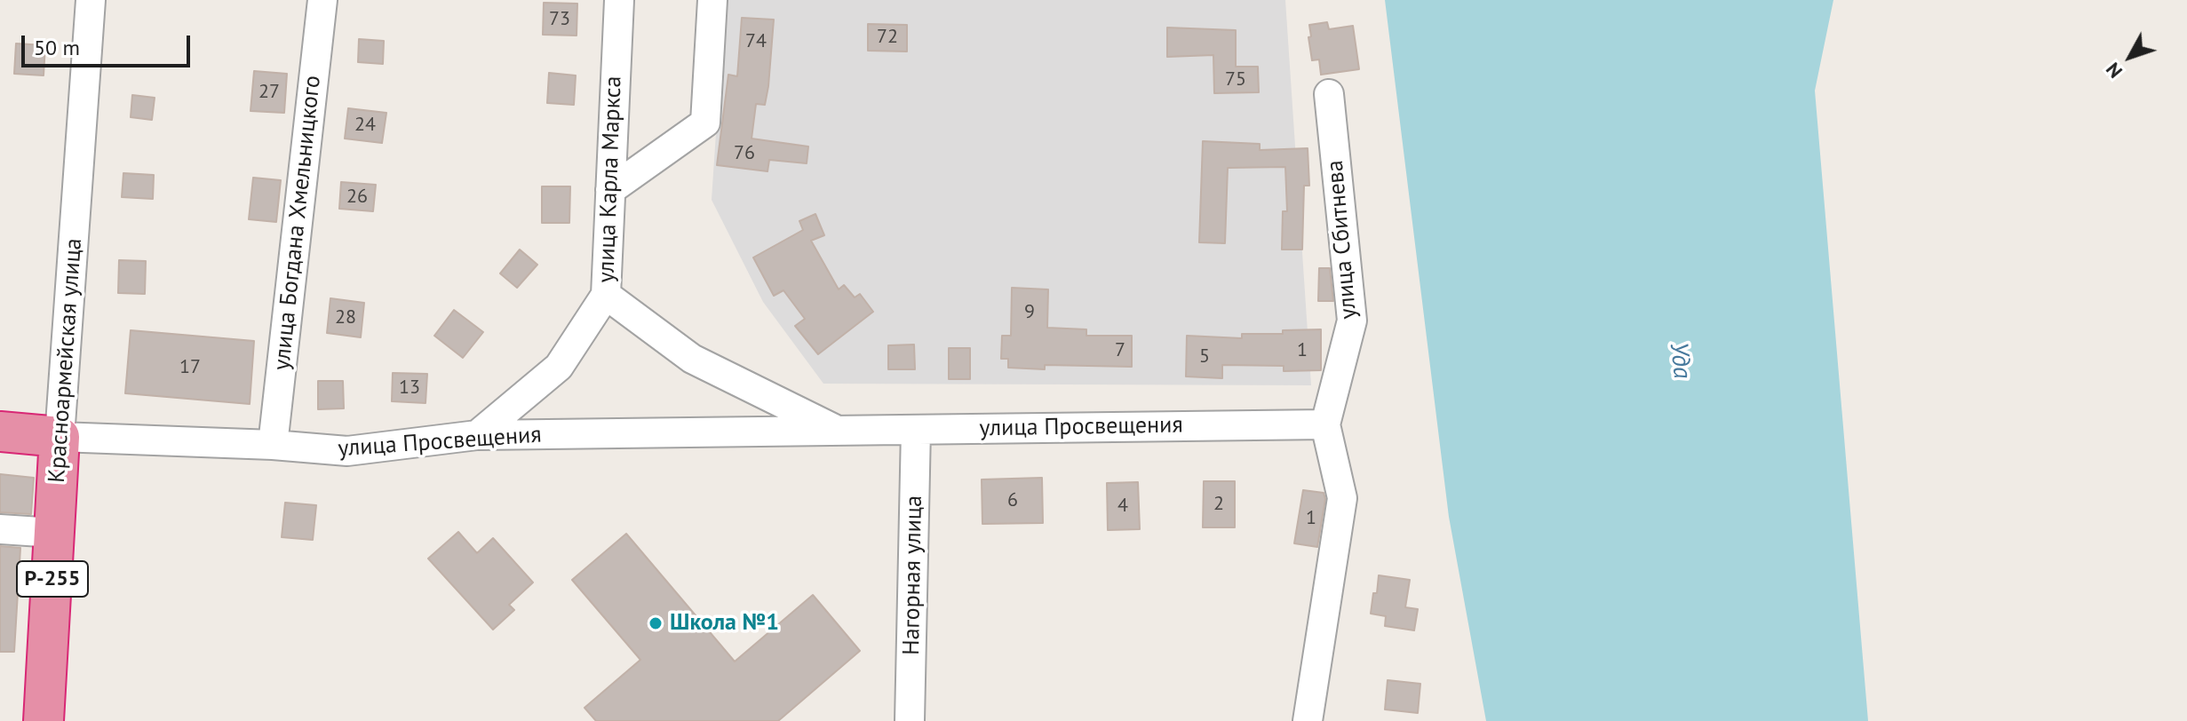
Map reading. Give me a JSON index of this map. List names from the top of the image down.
{
  "streets": {
    "highway": ["Красноармейская улица", "улица Просвещения", "Р-255"],
    "street": [
      "улица Карла Маркса",
      "улица Богдана Хмельницкого",
      "улица Сбитнева",
      "Нагорная улица"
    ]
  },
  "crossings": [
    ["улица Карла Маркса", "улица Просвещения"],
    ["улица Богдана Хмельницкого", "улица Просвещения"],
    ["улица Сбитнева", "улица Просвещения"],
    ["Красноармейская улица", "улица Просвещения"],
    ["улица Просвещения", "Нагорная улица"]
  ],
  "water": ["Уда"],
  "places": ["Школа №1"],
  "house_numbers": [
    "73",
    "72",
    "74",
    "75",
    "27",
    "24",
    "76",
    "26",
    "9",
    "28",
    "7",
    "1",
    "5",
    "17",
    "13",
    "6",
    "2",
    "4",
    "1"
  ],
  "scale_bar": "50 m",
  "north": "bottom left"
}
